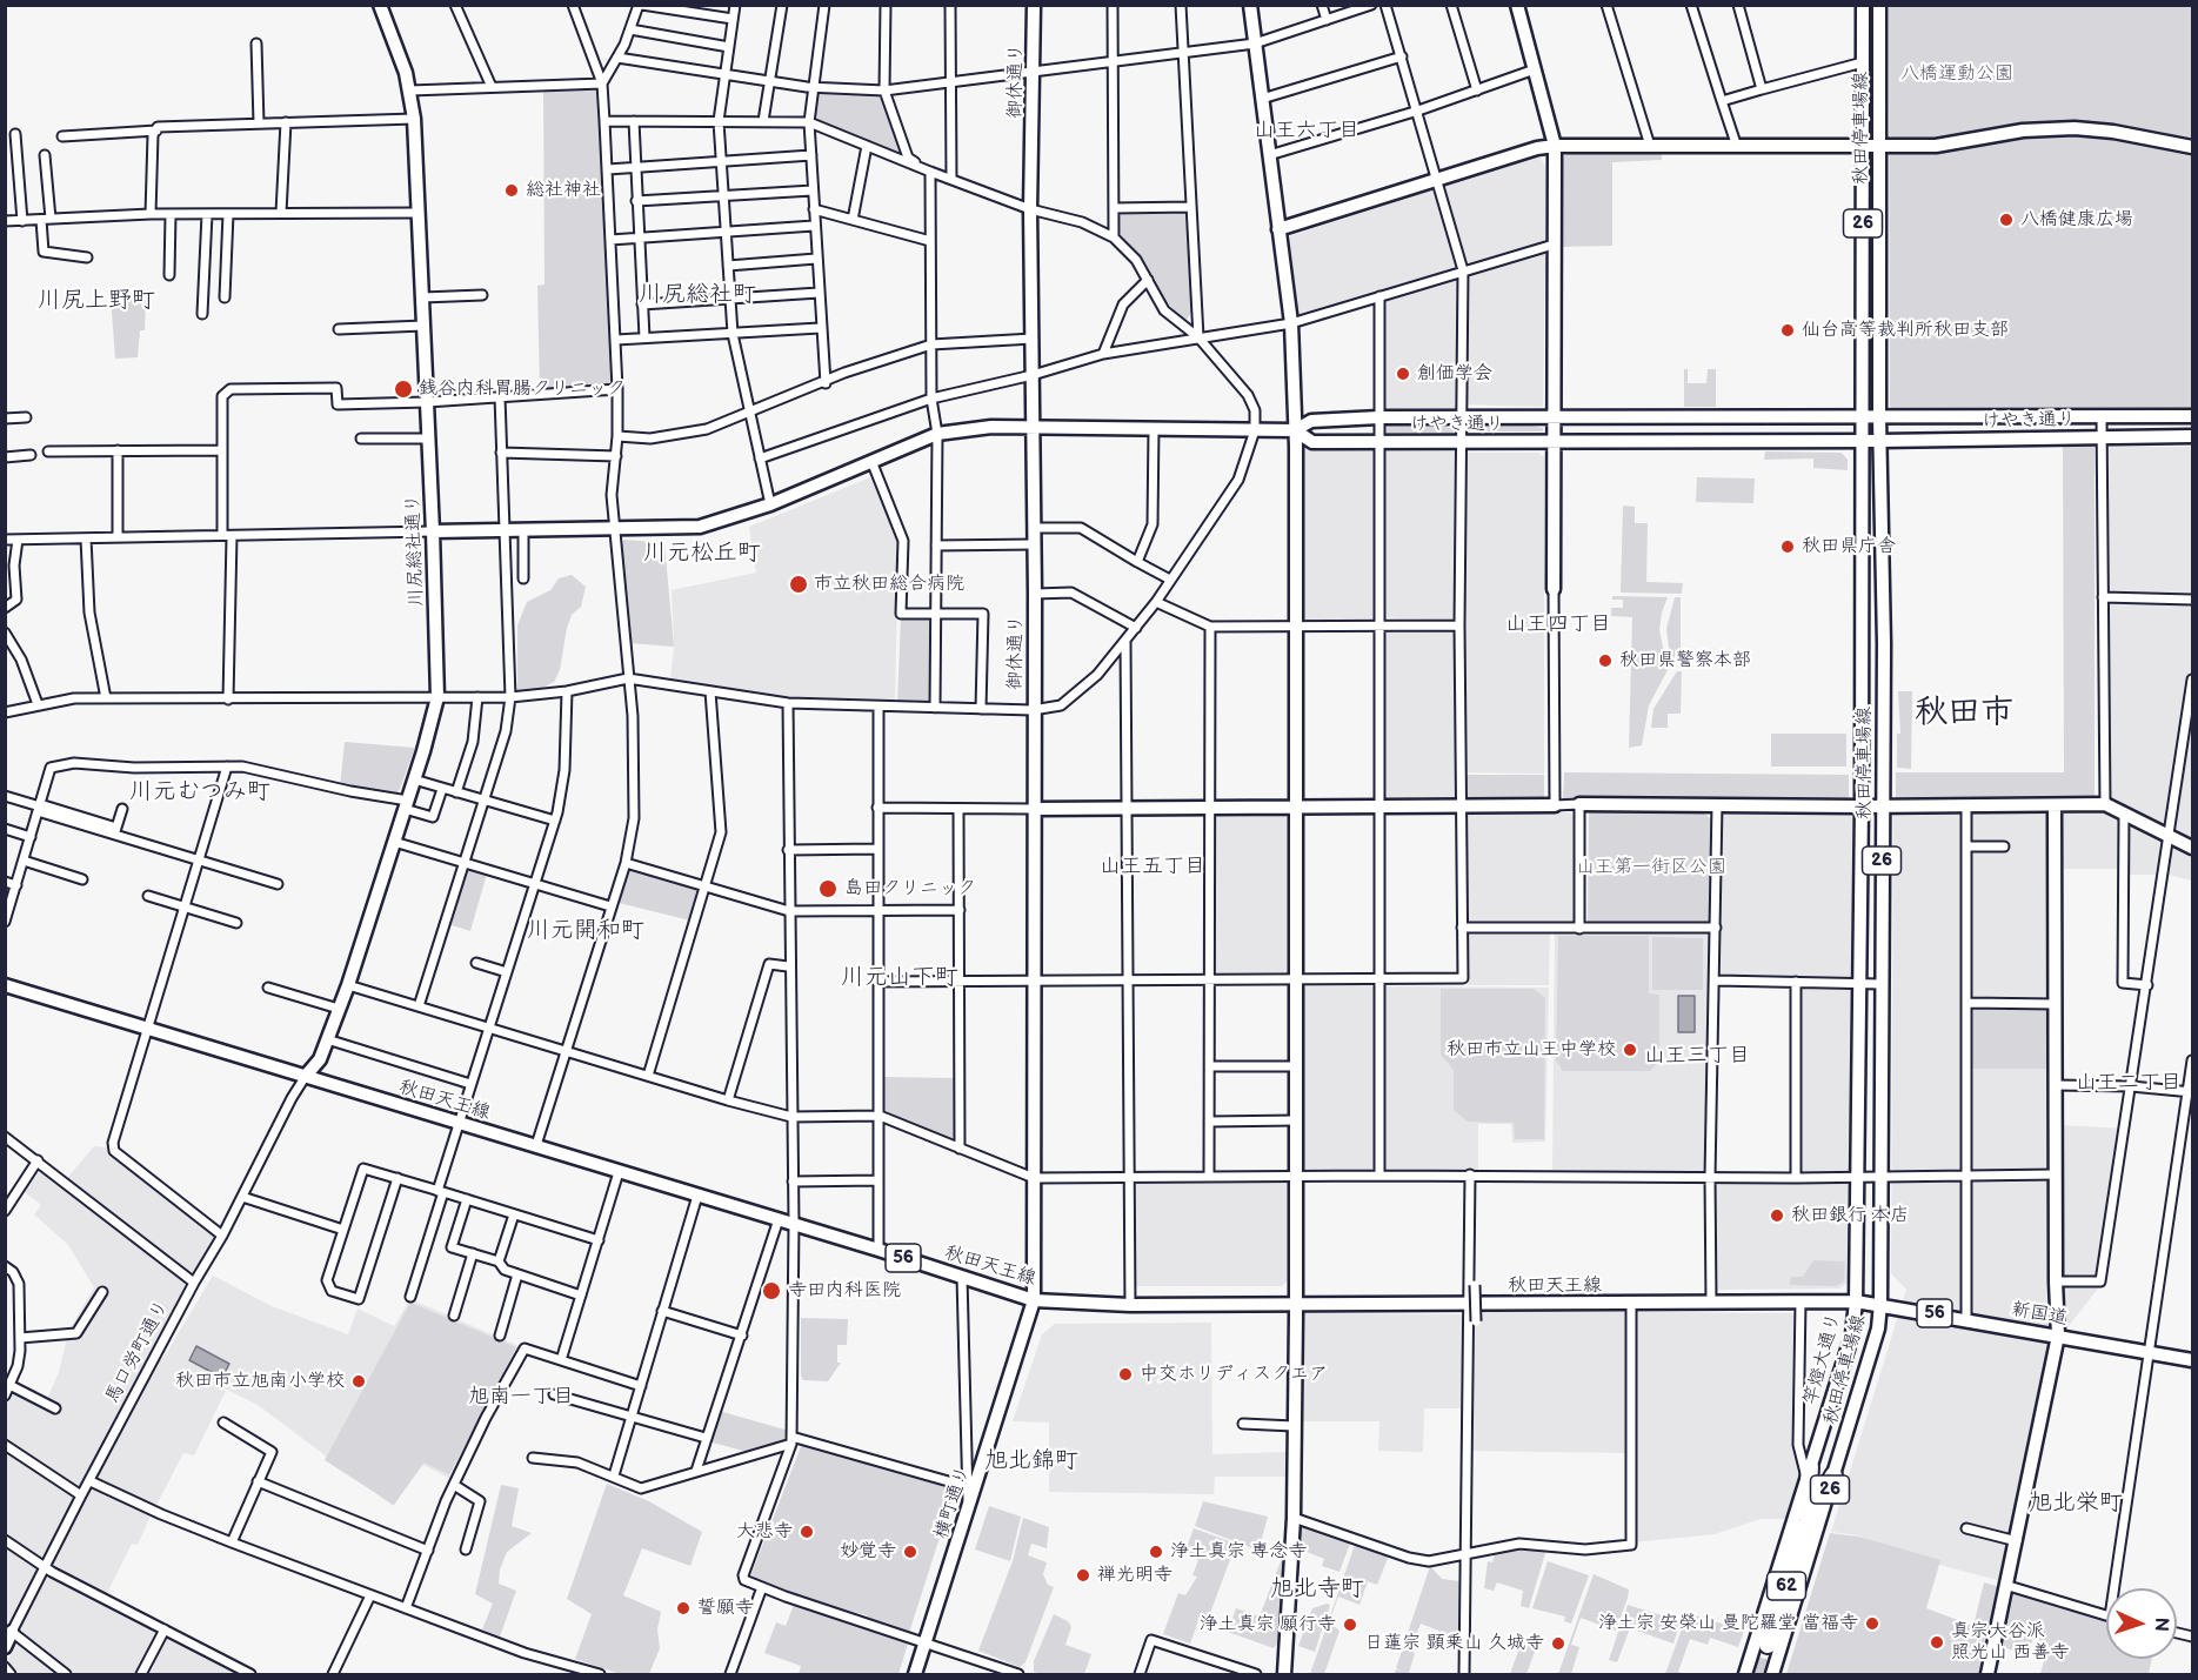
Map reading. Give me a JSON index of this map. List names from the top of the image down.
{
  "streets": {
    "highway": ["62"],
    "street": [
      "御休通り",
      "秋田停車場線",
      "26",
      "けやき通り",
      "川尻総社通り",
      "秋田天王線",
      "56",
      "新国道",
      "馬口労町通り",
      "竿燈大通り",
      "横町通り"
    ]
  },
  "crossings": [
    ["御休通り", "秋田天王線"],
    ["御休通り", "横町通り"],
    ["秋田停車場線", "けやき通り"],
    ["秋田停車場線", "秋田天王線"],
    ["秋田停車場線", "新国道"],
    ["秋田停車場線", "竿燈大通り"],
    ["秋田停車場線", "62"],
    ["26", "竿燈大通り"],
    ["26", "62"],
    ["川尻総社通り", "秋田天王線"],
    ["川尻総社通り", "馬口労町通り"],
    ["秋田天王線", "新国道"],
    ["秋田天王線", "馬口労町通り"],
    ["秋田天王線", "竿燈大通り"],
    ["秋田天王線", "横町通り"],
    ["竿燈大通り", "62"]
  ],
  "districts": [
    "山王六丁目",
    "川尻総社町",
    "川尻上野町",
    "川元松丘町",
    "山王四丁目",
    "秋田市",
    "川元むつみ町",
    "山王五丁目",
    "川元開和町",
    "川元山下町",
    "山王三丁目",
    "山王二丁目",
    "旭南一丁目",
    "旭北錦町",
    "旭北栄町",
    "旭北寺町"
  ],
  "parks": ["八橋運動公園", "山王第一街区公園"],
  "places": [
    "総社神社",
    "八橋健康広場",
    "仙台高等裁判所秋田支部",
    "創価学会",
    "銭谷内科胃腸クリニック",
    "秋田県庁舎",
    "市立秋田総合病院",
    "秋田県警察本部",
    "島田クリニック",
    "秋田市立山王中学校",
    "秋田銀行 本店",
    "寺田内科医院",
    "中交ホリディスクエア",
    "秋田市立旭南小学校",
    "大悲寺",
    "妙覚寺",
    "浄土真宗 専念寺",
    "禅光明寺",
    "誓願寺",
    "浄土宗 安榮山 曼陀羅堂 當福寺",
    "浄土真宗 願行寺",
    "真宗大谷派 照光山 西善寺",
    "日蓮宗 顕乗山 久城寺"
  ],
  "north": "right"
}
